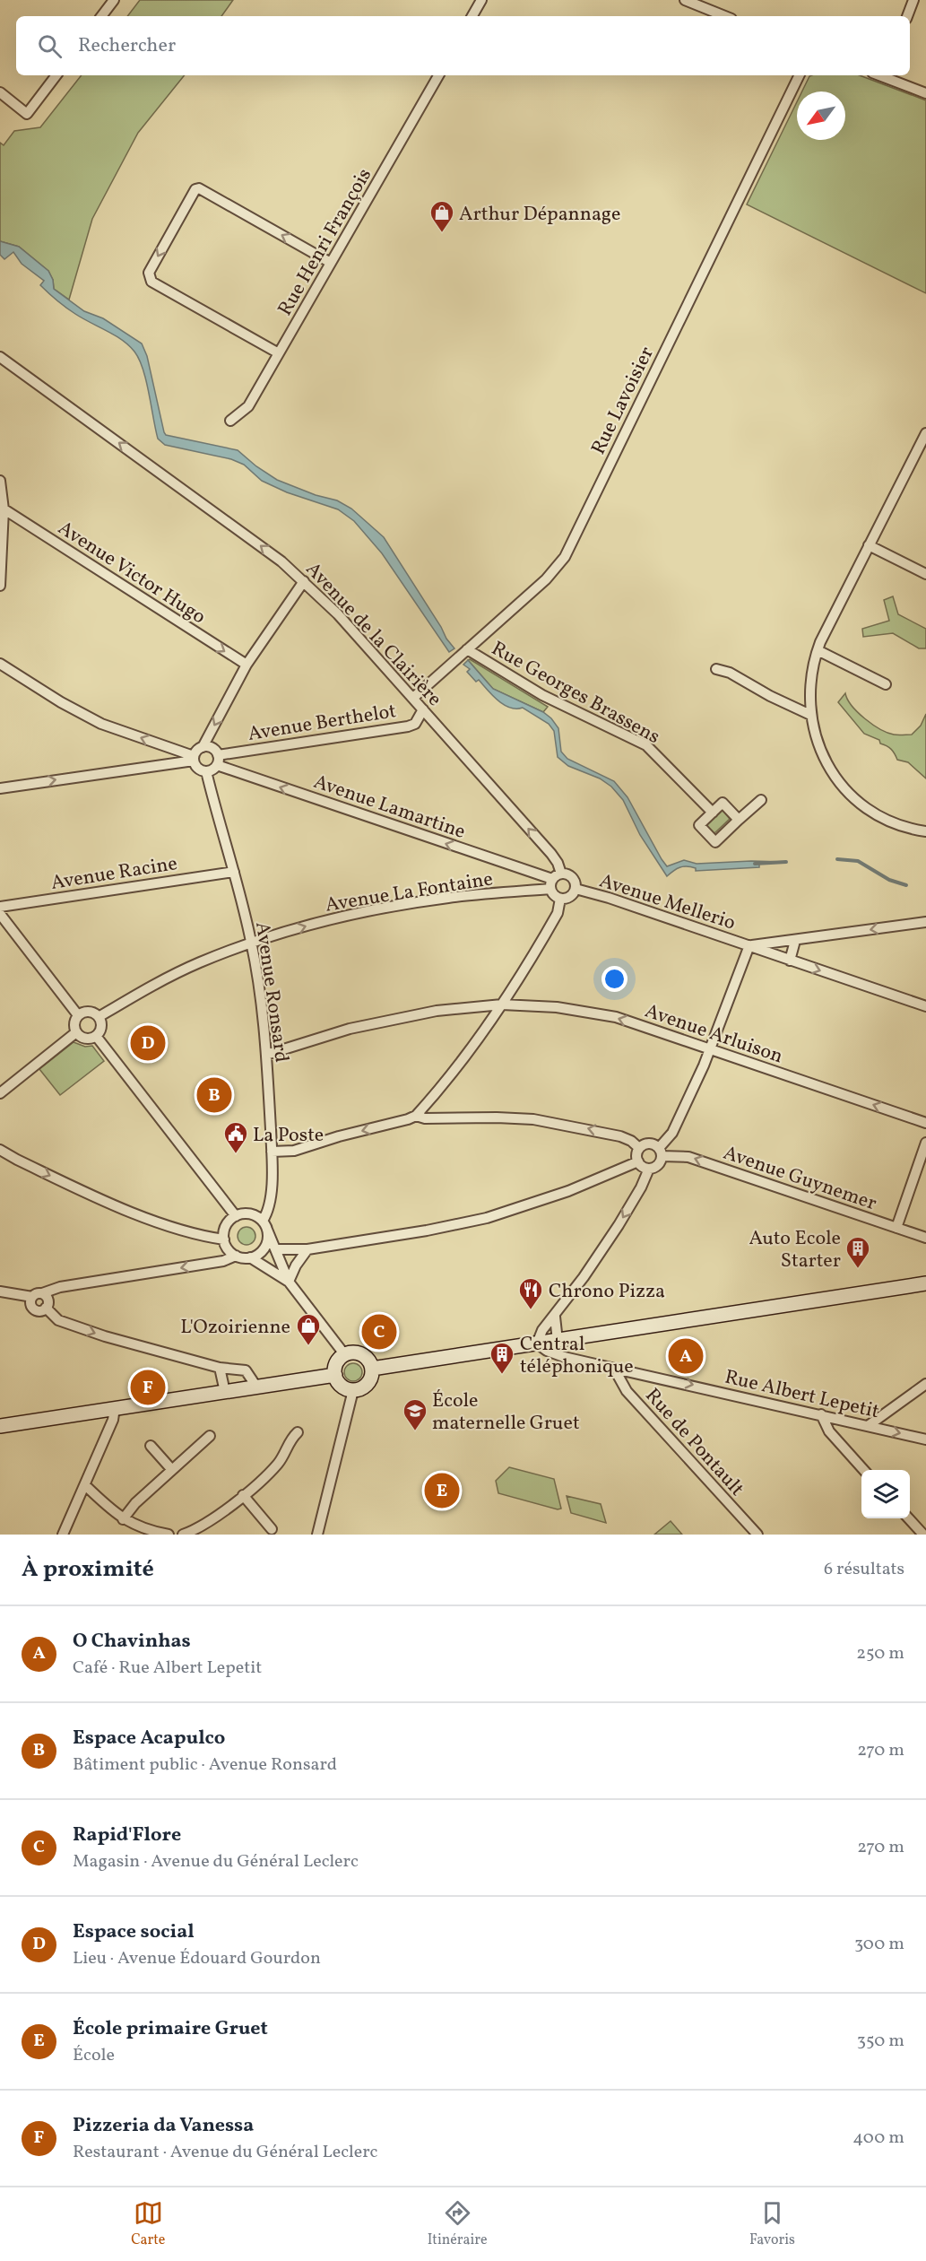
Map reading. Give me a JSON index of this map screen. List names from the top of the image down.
{
  "streets": {
    "street": [
      "Rue Henri François",
      "Rue Lavoisier",
      "Avenue Victor Hugo",
      "Avenue de la Clairière",
      "Rue Georges Brassens",
      "Avenue Berthelot",
      "Avenue Lamartine",
      "Avenue Racine",
      "Avenue La Fontaine",
      "Avenue Mellerio",
      "Avenue Ronsard",
      "Avenue Arluison",
      "Avenue Guynemer",
      "Rue Albert Lepetit",
      "Rue de Pontault"
    ]
  },
  "crossings": [
    ["Rue Lavoisier", "Avenue de la Clairière"],
    ["Rue Lavoisier", "Rue Georges Brassens"],
    ["Avenue de la Clairière", "Avenue Berthelot"],
    ["Avenue de la Clairière", "Avenue Lamartine"],
    ["Avenue de la Clairière", "Avenue La Fontaine"],
    ["Avenue de la Clairière", "Avenue Mellerio"],
    ["Avenue Berthelot", "Avenue Lamartine"],
    ["Avenue Berthelot", "Avenue Ronsard"],
    ["Avenue Lamartine", "Avenue La Fontaine"],
    ["Avenue Lamartine", "Avenue Mellerio"],
    ["Avenue Lamartine", "Avenue Ronsard"],
    ["Avenue Racine", "Avenue Ronsard"],
    ["Avenue La Fontaine", "Avenue Mellerio"],
    ["Avenue La Fontaine", "Avenue Ronsard"],
    ["Avenue Ronsard", "Avenue Arluison"],
    ["Rue Albert Lepetit", "Rue de Pontault"]
  ],
  "one_way": [
    "Avenue Victor Hugo",
    "Avenue de la Clairière",
    "Avenue Lamartine",
    "Avenue La Fontaine",
    "Avenue Arluison",
    "Avenue Guynemer"
  ],
  "places": {
    "shop": ["Arthur Dépannage", "L'Ozoirienne"],
    "public building": ["La Poste"],
    "building": ["Auto Ecole Starter", "Central téléphonique"],
    "restaurant": ["Chrono Pizza"],
    "school or university": ["École maternelle Gruet"]
  },
  "north": "bottom left",
  "page": {
    "search": "Rechercher",
    "pins": [
      "D",
      "B",
      "C",
      "A",
      "F",
      "E"
    ],
    "heading": ["À proximité", "6 résultats"],
    "list": [
      {
        "mark": "A",
        "name": "O Chavinhas",
        "note": "Café · Rue Albert Lepetit",
        "value": "250 m"
      },
      {
        "mark": "B",
        "name": "Espace Acapulco",
        "note": "Bâtiment public · Avenue Ronsard",
        "value": "270 m"
      },
      {
        "mark": "C",
        "name": "Rapid'Flore",
        "note": "Magasin · Avenue du Général Leclerc",
        "value": "270 m"
      },
      {
        "mark": "D",
        "name": "Espace social",
        "note": "Lieu · Avenue Édouard Gourdon",
        "value": "300 m"
      },
      {
        "mark": "E",
        "name": "École primaire Gruet",
        "note": "École",
        "value": "350 m"
      },
      {
        "mark": "F",
        "name": "Pizzeria da Vanessa",
        "note": "Restaurant · Avenue du Général Leclerc",
        "value": "400 m"
      }
    ],
    "nav": ["Carte", "Itinéraire", "Favoris"]
  }
}
